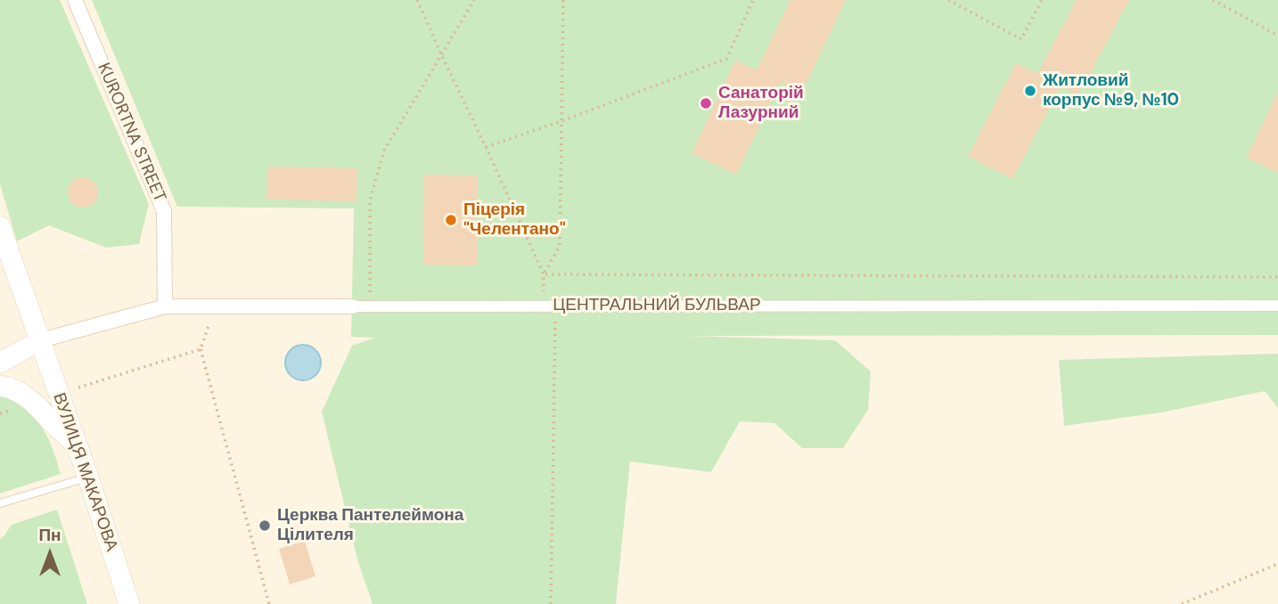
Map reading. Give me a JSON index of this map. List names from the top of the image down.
{
  "streets": {
    "main road": ["ВУЛИЦЯ МАКАРОВА"],
    "street": ["KURORTNA STREET", "ЦЕНТРАЛЬНИЙ БУЛЬВАР"]
  },
  "crossings": [
    ["KURORTNA STREET", "ЦЕНТРАЛЬНИЙ БУЛЬВАР"],
    ["ЦЕНТРАЛЬНИЙ БУЛЬВАР", "ВУЛИЦЯ МАКАРОВА"]
  ],
  "places": [
    "Житловий корпус №9, №10",
    "Санаторій Лазурний",
    "Піцерія \"Челентано\"",
    "Церква Пантелеймона Цілителя"
  ],
  "north": "top"
}
